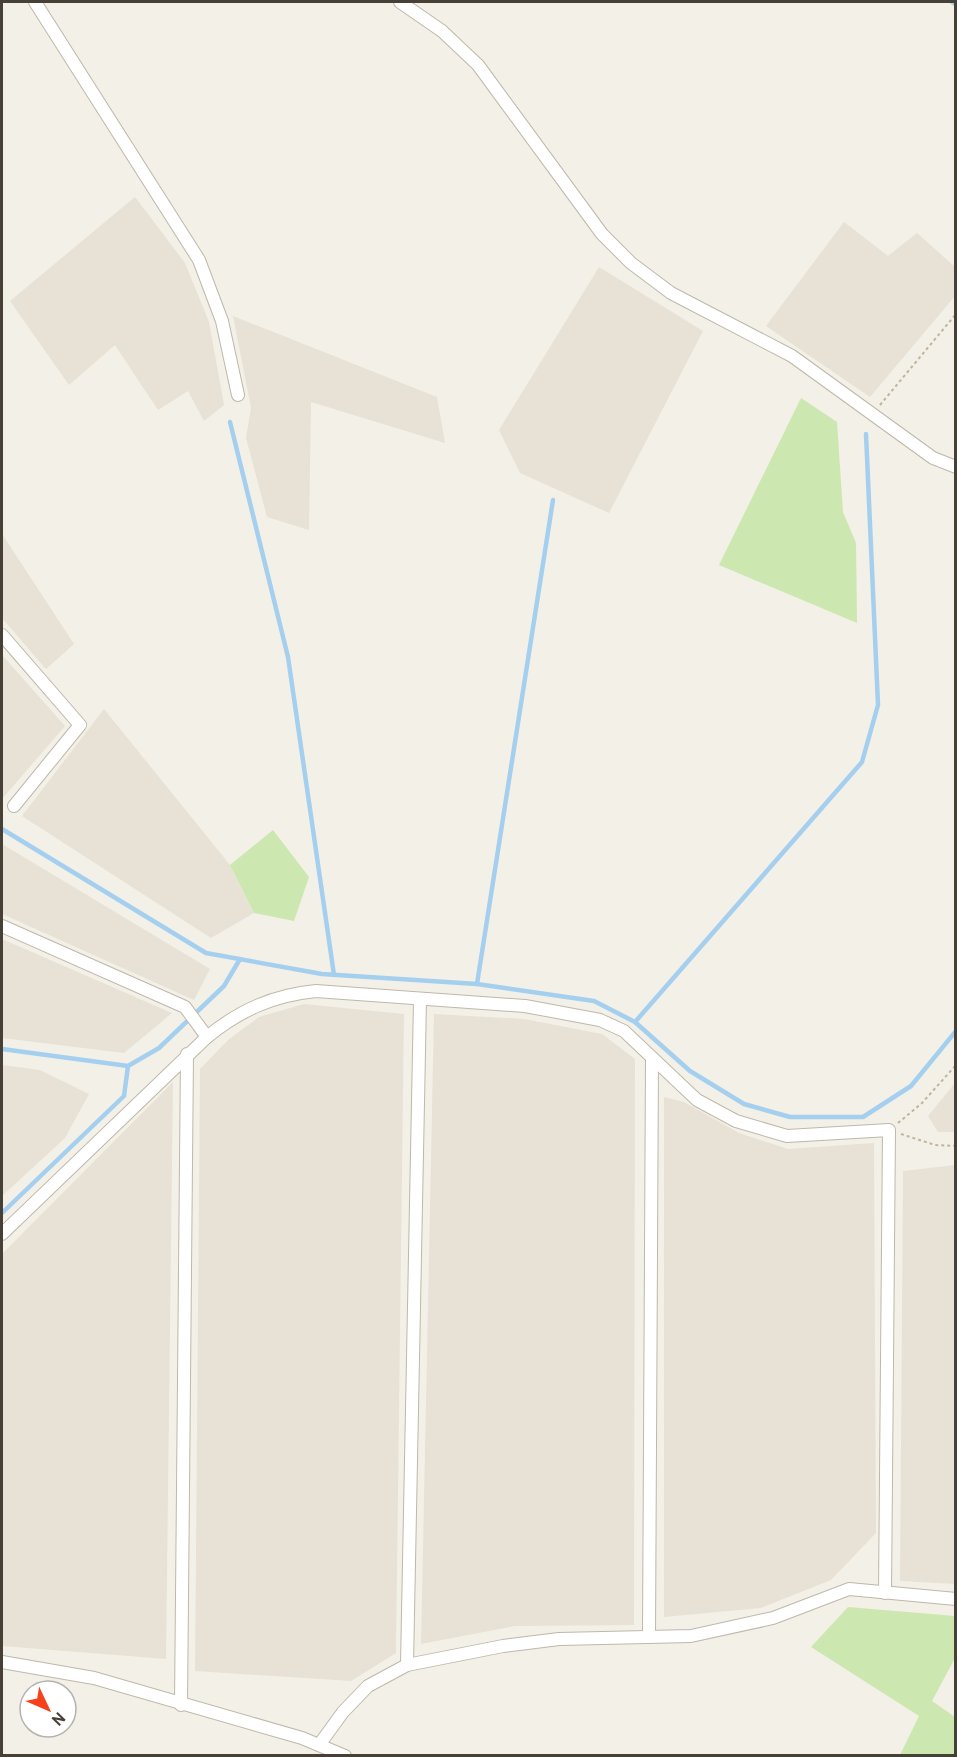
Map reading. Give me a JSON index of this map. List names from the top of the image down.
{
  "north": "bottom right"
}
